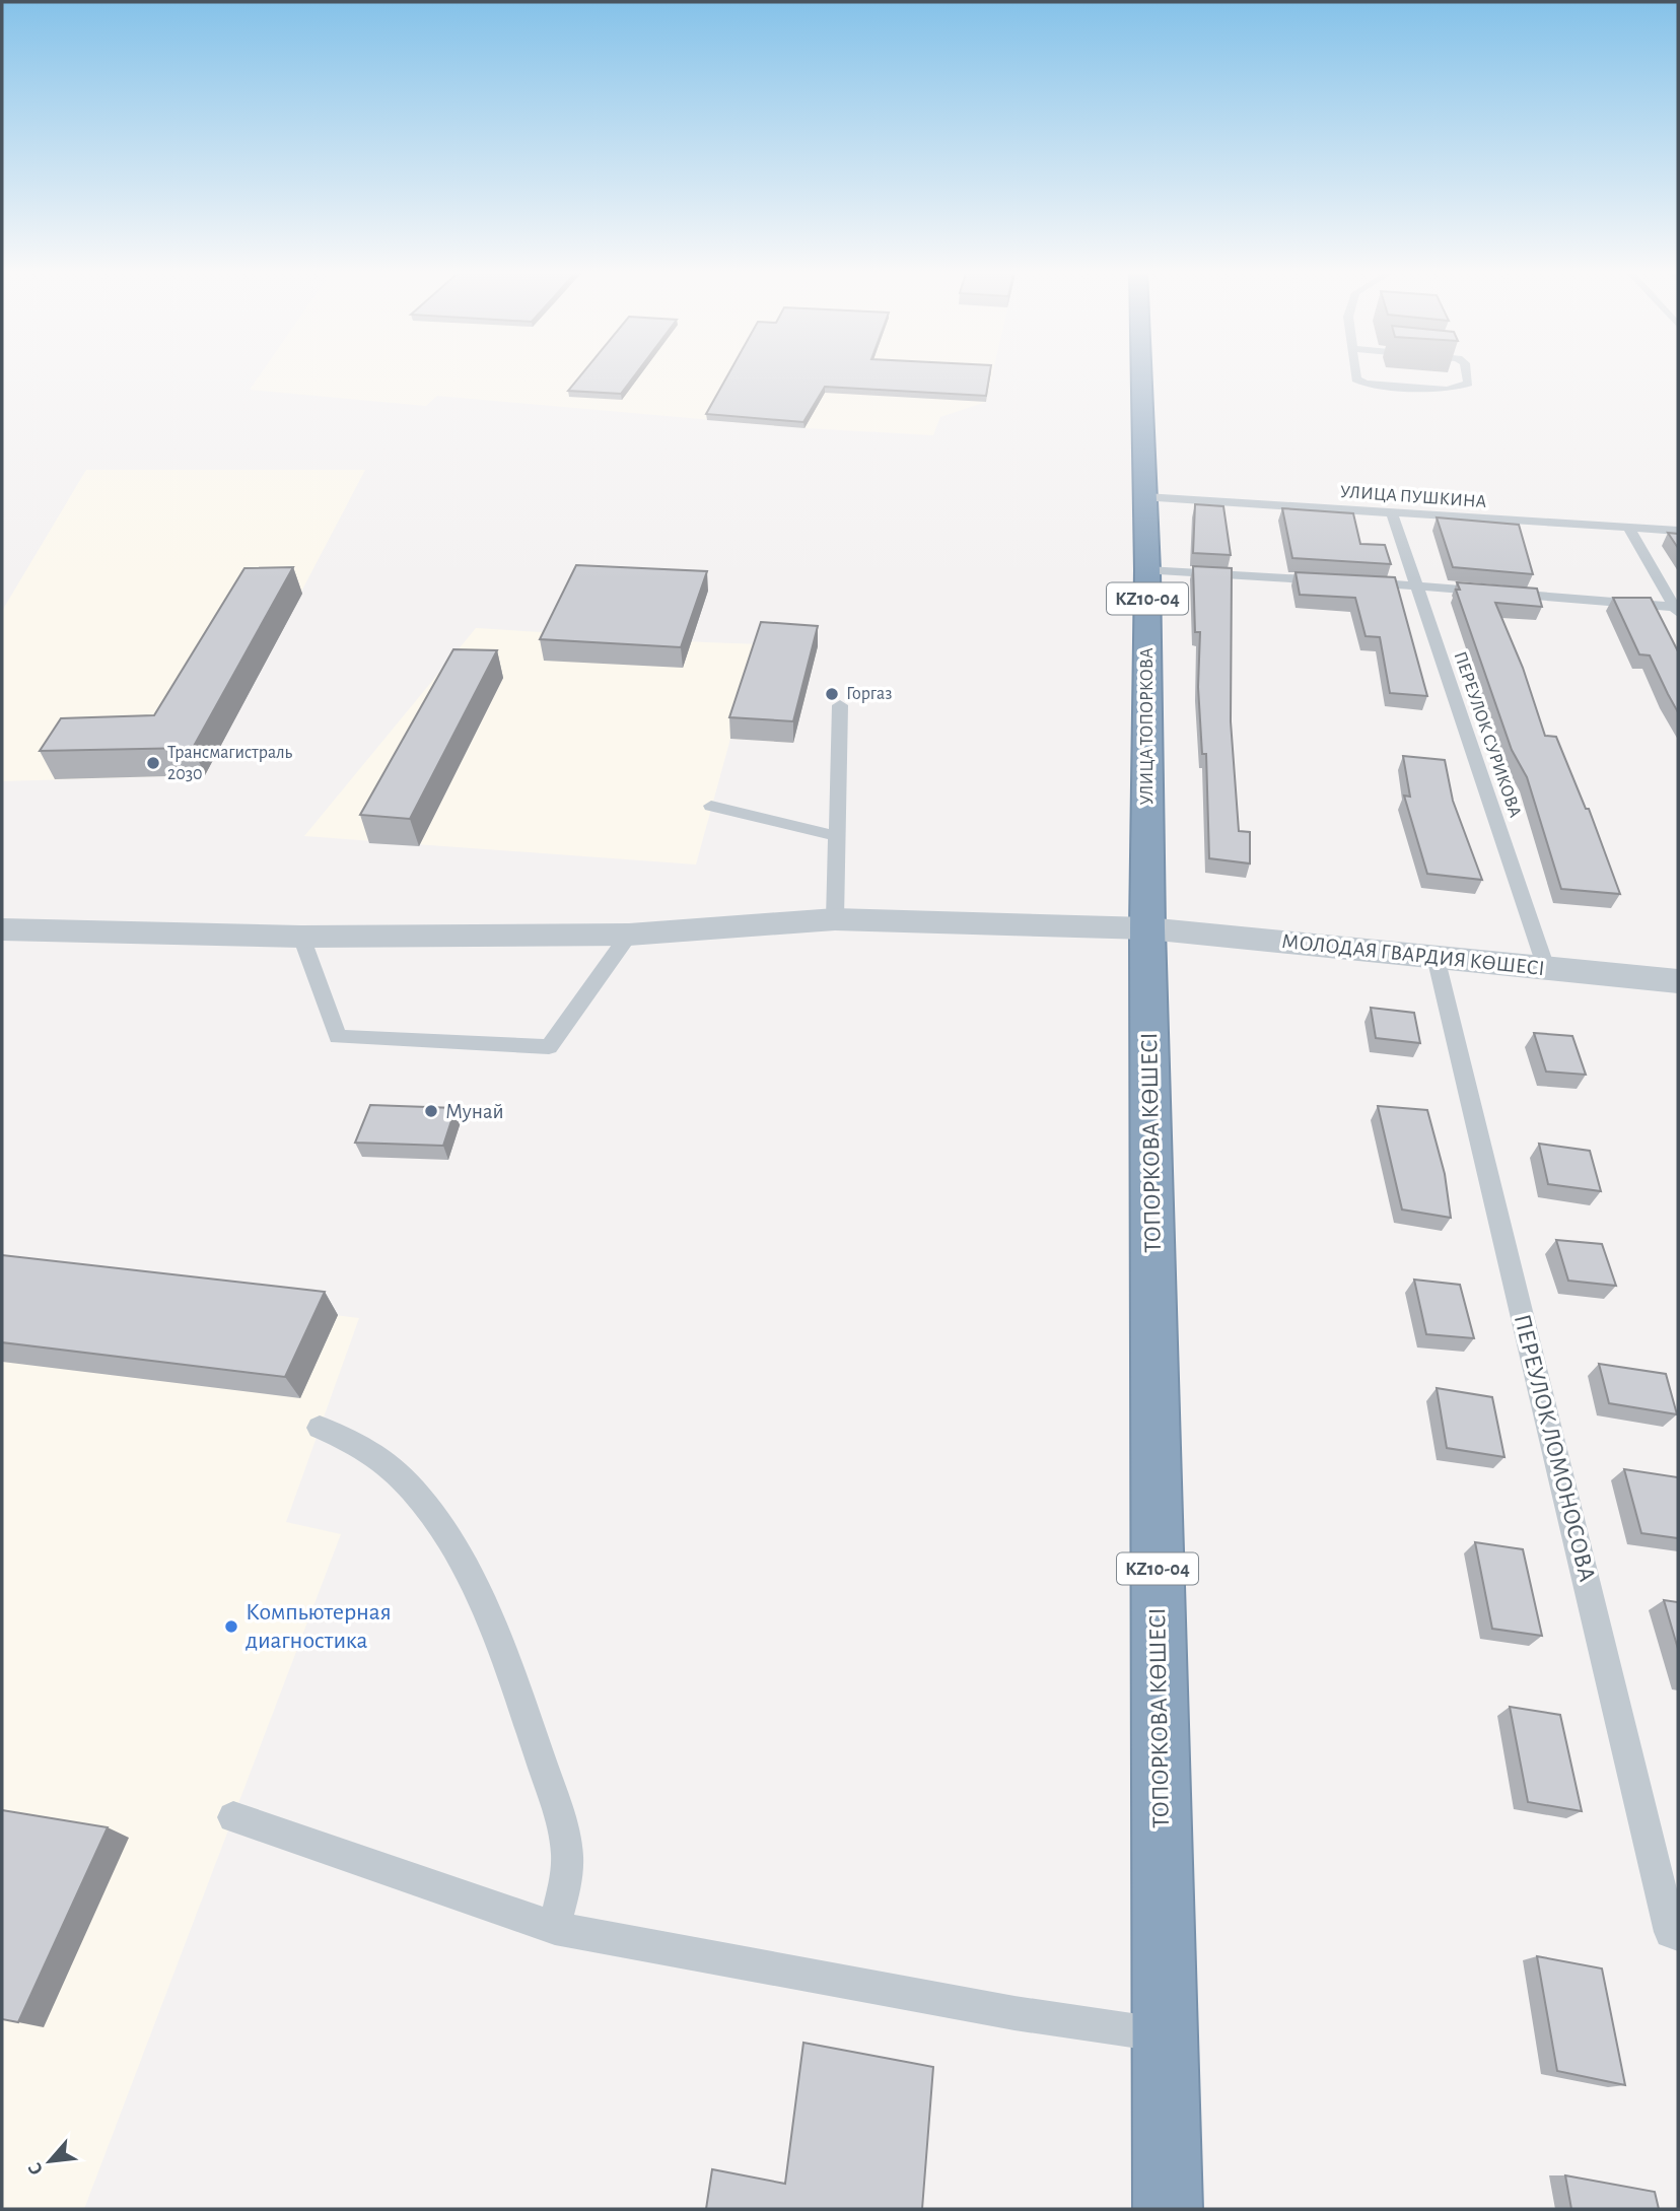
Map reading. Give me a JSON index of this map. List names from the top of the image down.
{
  "streets": {
    "highway": ["KZ10-04", "УЛИЦА ТОПОРКОВА", "ТОПОРКОВА КӨШЕСІ"],
    "street": ["МОЛОДАЯ ГВАРДИЯ КӨШЕСІ"],
    "lane": ["УЛИЦА ПУШКИНА", "ПЕРЕУЛОК СУРИКОВА", "ПЕРЕУЛОК ЛОМОНОСОВА"]
  },
  "crossings": [
    ["УЛИЦА ПУШКИНА", "УЛИЦА ТОПОРКОВА"],
    ["УЛИЦА ПУШКИНА", "ПЕРЕУЛОК СУРИКОВА"],
    ["УЛИЦА ТОПОРКОВА", "МОЛОДАЯ ГВАРДИЯ КӨШЕСІ"],
    ["УЛИЦА ТОПОРКОВА", "ТОПОРКОВА КӨШЕСІ"],
    ["ПЕРЕУЛОК СУРИКОВА", "МОЛОДАЯ ГВАРДИЯ КӨШЕСІ"],
    ["МОЛОДАЯ ГВАРДИЯ КӨШЕСІ", "ТОПОРКОВА КӨШЕСІ"],
    ["МОЛОДАЯ ГВАРДИЯ КӨШЕСІ", "ПЕРЕУЛОК ЛОМОНОСОВА"]
  ],
  "places": [
    "Горгаз",
    "Трансмагистраль 2030",
    "Мунай",
    "Компьютерная диагностика"
  ],
  "north": "bottom left"
}
